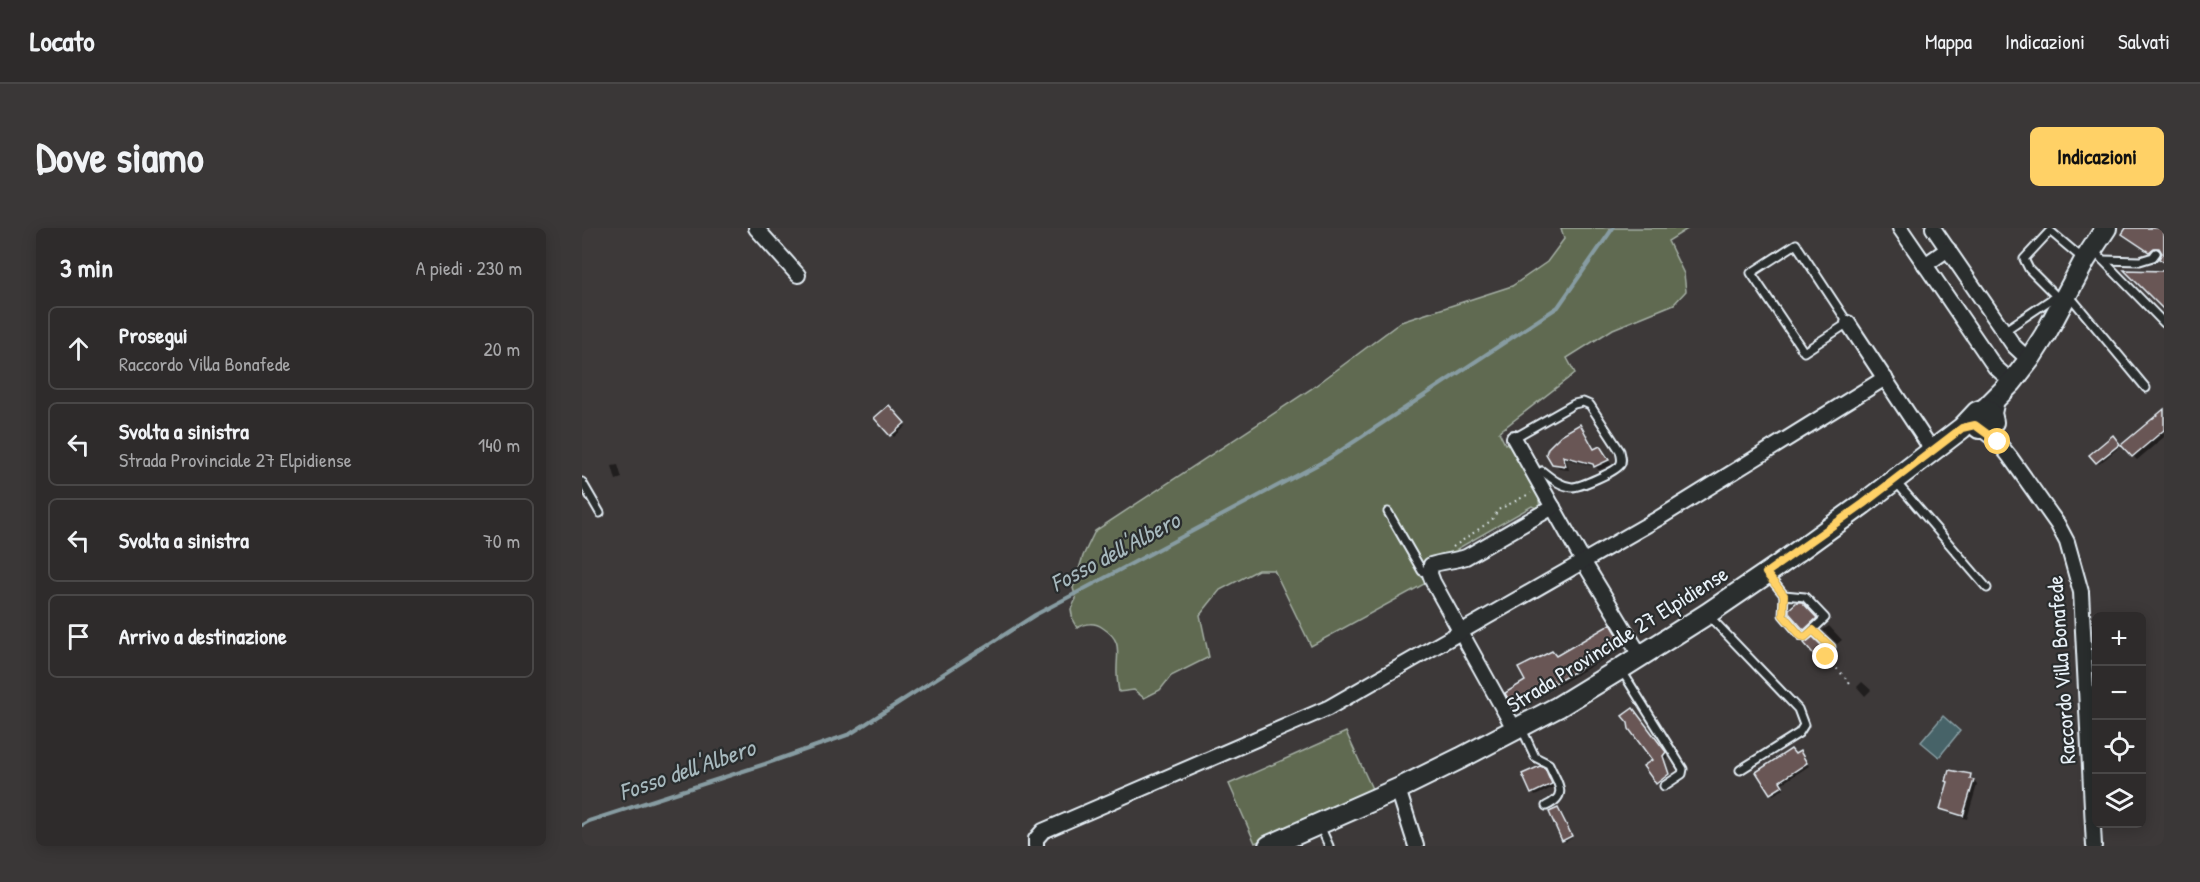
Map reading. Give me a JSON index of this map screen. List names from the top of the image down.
{
  "streets": {
    "main road": ["Strada Provinciale 27 Elpidiense"],
    "street": ["Raccordo Villa Bonafede"]
  },
  "crossings": [
    ["Strada Provinciale 27 Elpidiense", "Raccordo Villa Bonafede"]
  ],
  "water": ["Fosso dell'Albero"],
  "page": {
    "header": "Locato",
    "nav": ["Mappa", "Indicazioni", "Salvati"],
    "buttons": "Indicazioni",
    "title": "Dove siamo",
    "heading": ["3 min", "A piedi · 230 m"],
    "list": [
      ["Prosegui", "Raccordo Villa Bonafede", "20 m"],
      ["Svolta a sinistra", "Strada Provinciale 27 Elpidiense", "140 m"],
      ["Svolta a sinistra", "70 m"],
      "Arrivo a destinazione"
    ],
    "map_buttons": ["+", "−"]
  }
}
